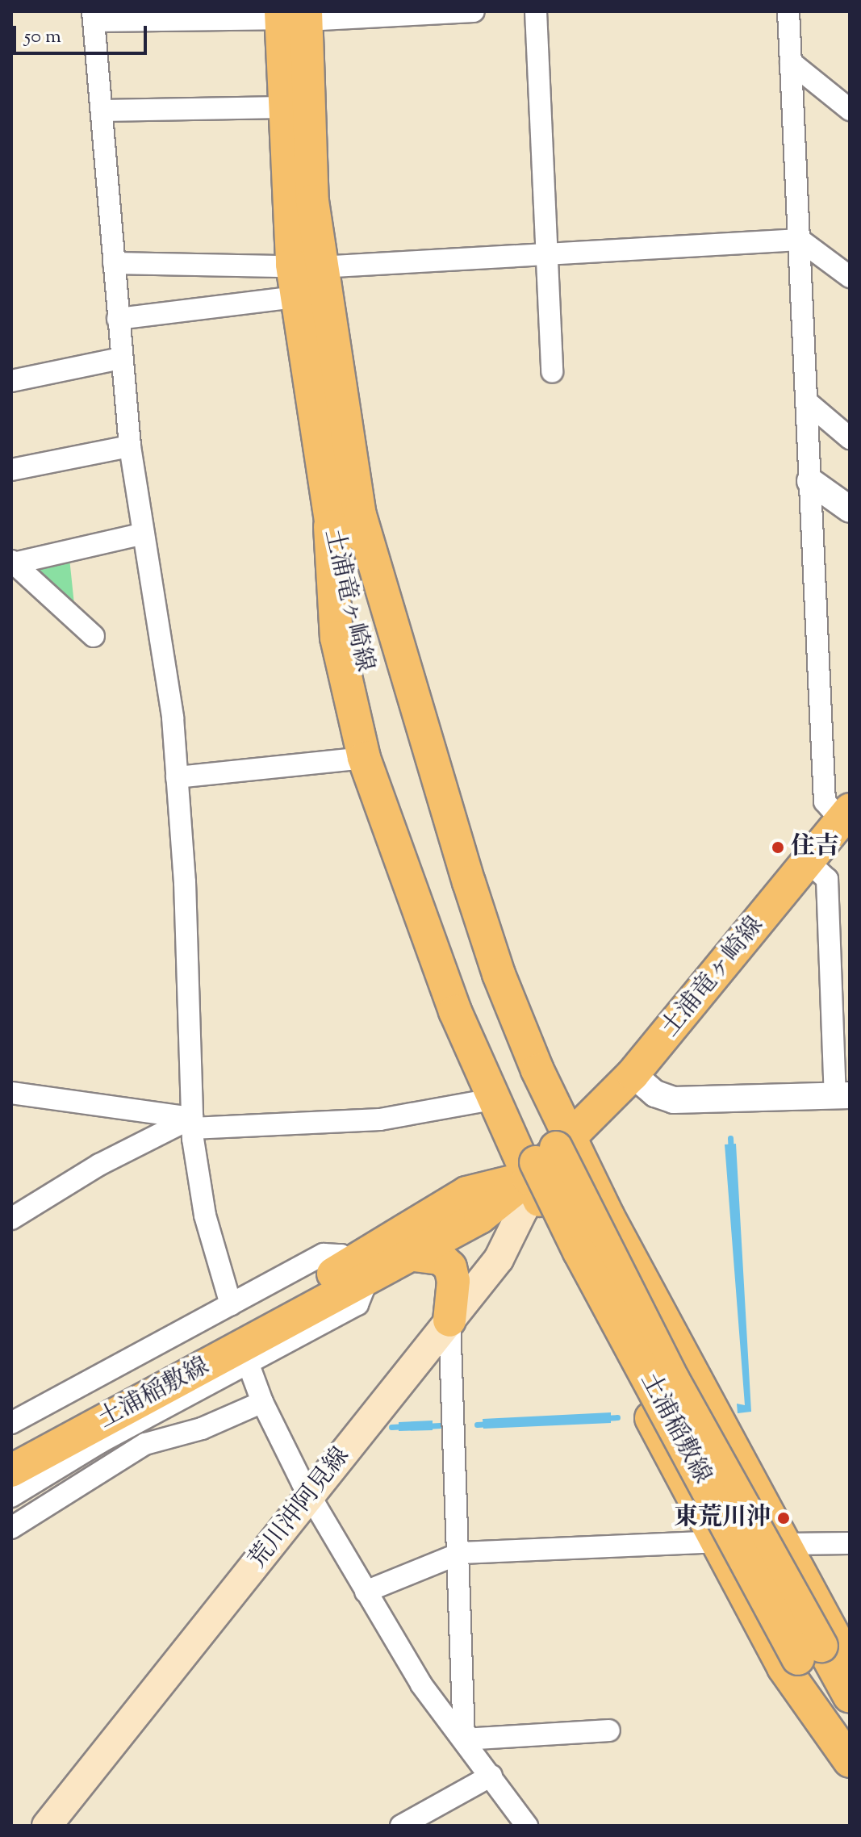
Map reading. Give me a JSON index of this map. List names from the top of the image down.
{
  "streets": {
    "main road": ["土浦竜ヶ崎線", "土浦稲敷線", "荒川沖阿見線"]
  },
  "crossings": [
    ["土浦竜ヶ崎線", "土浦稲敷線"],
    ["土浦竜ヶ崎線", "荒川沖阿見線"],
    ["土浦稲敷線", "荒川沖阿見線"]
  ],
  "places": ["住吉", "東荒川沖"],
  "scale_bar": "50 m"
}
